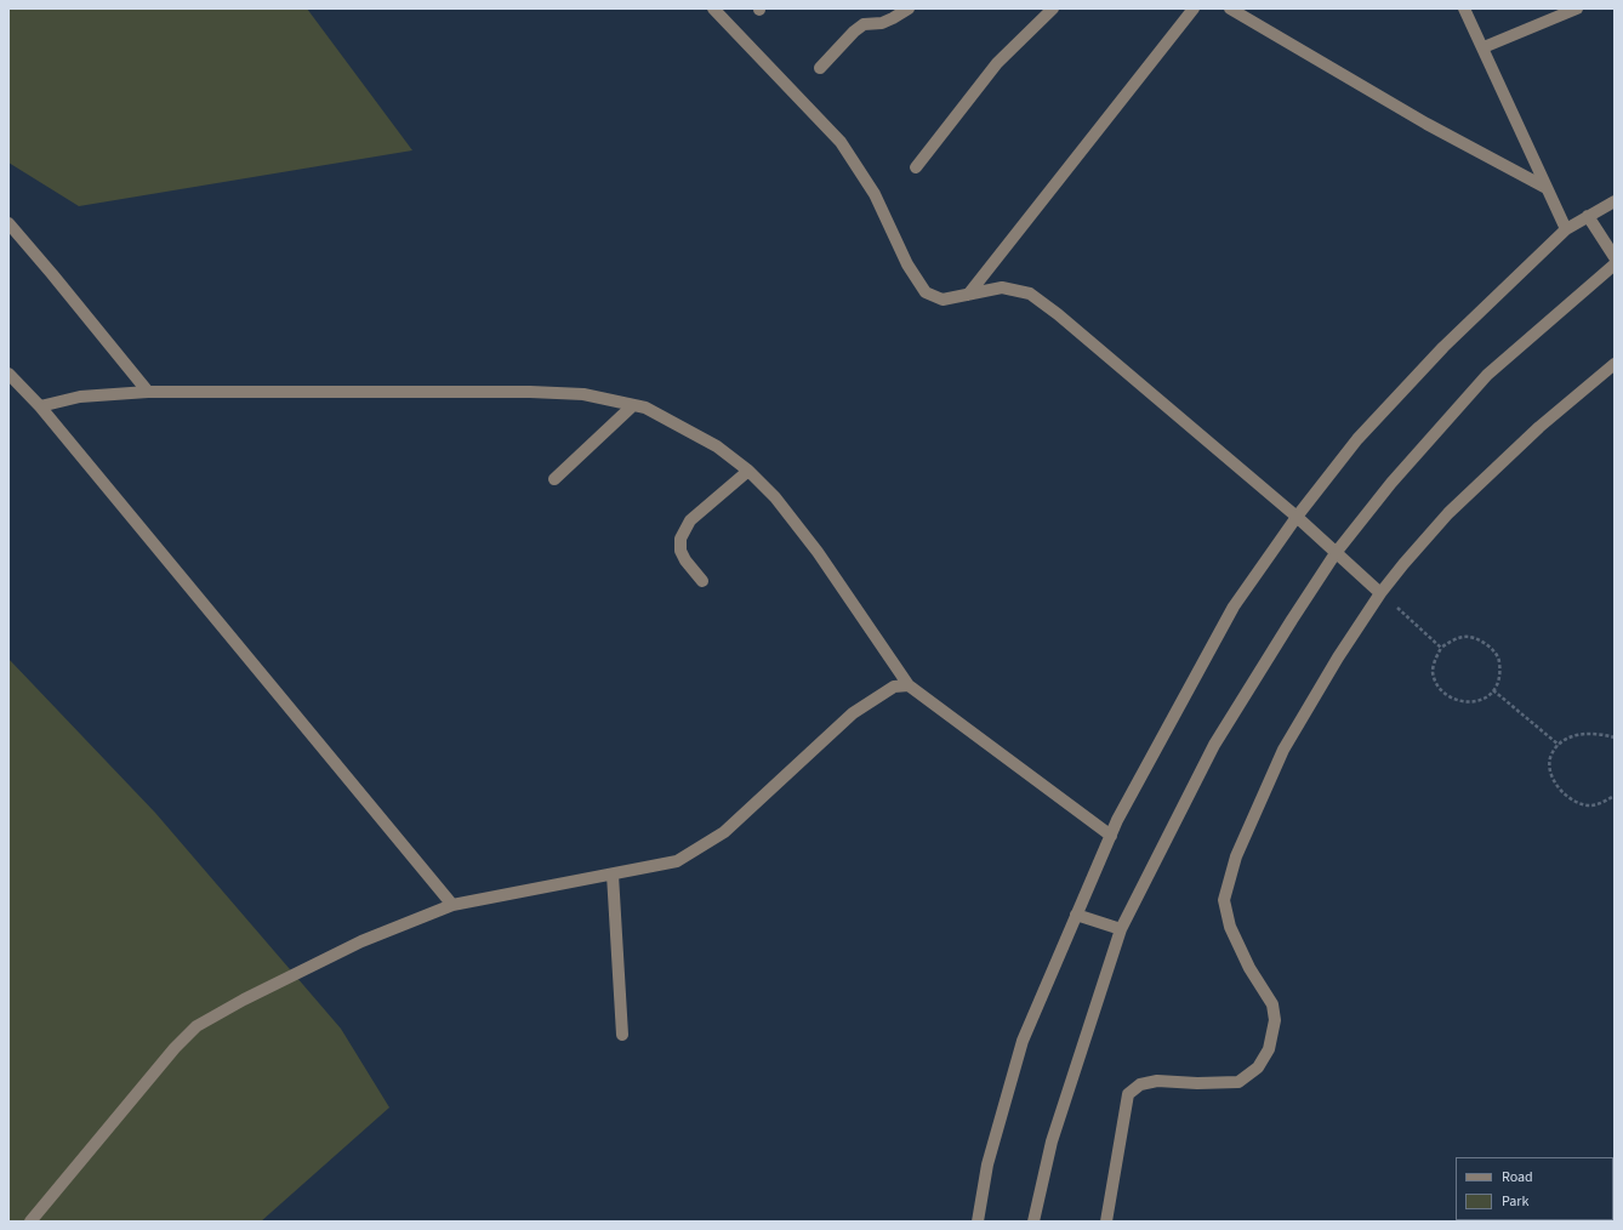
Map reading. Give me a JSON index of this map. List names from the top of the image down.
{
  "legend": ["Road", "Park"]
}
